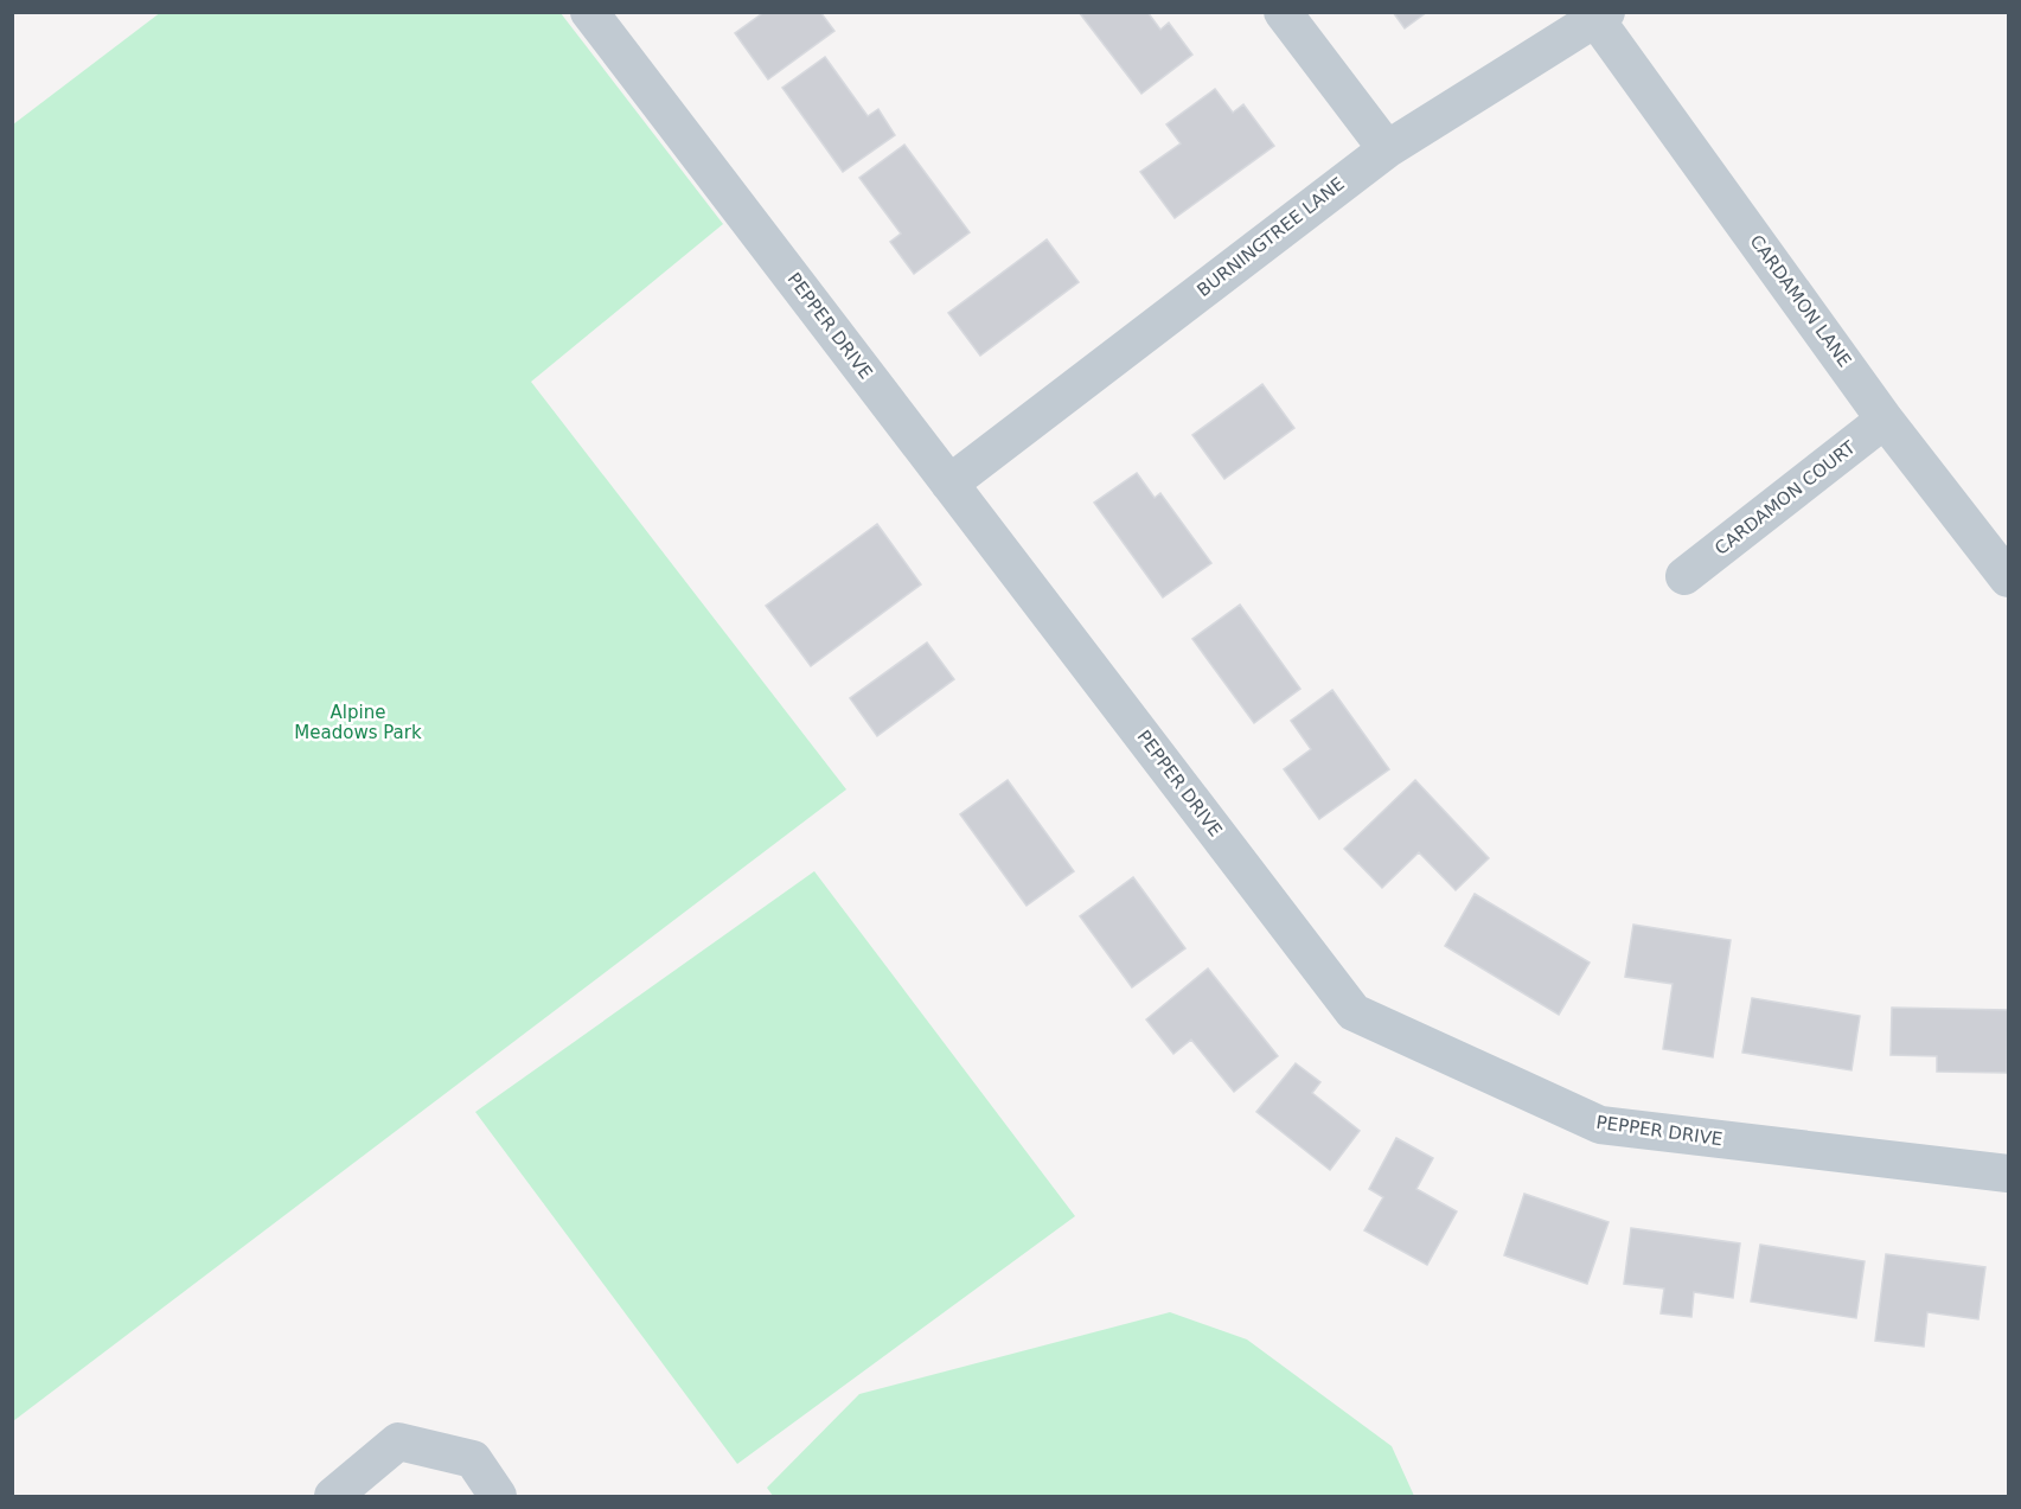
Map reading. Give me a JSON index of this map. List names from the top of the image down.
{
  "streets": {
    "street": [
      "BURNINGTREE LANE",
      "CARDAMON LANE",
      "PEPPER DRIVE",
      "CARDAMON COURT"
    ]
  },
  "crossings": [
    ["BURNINGTREE LANE", "CARDAMON LANE"],
    ["BURNINGTREE LANE", "PEPPER DRIVE"],
    ["CARDAMON LANE", "CARDAMON COURT"]
  ],
  "parks": ["Alpine Meadows Park"]
}
